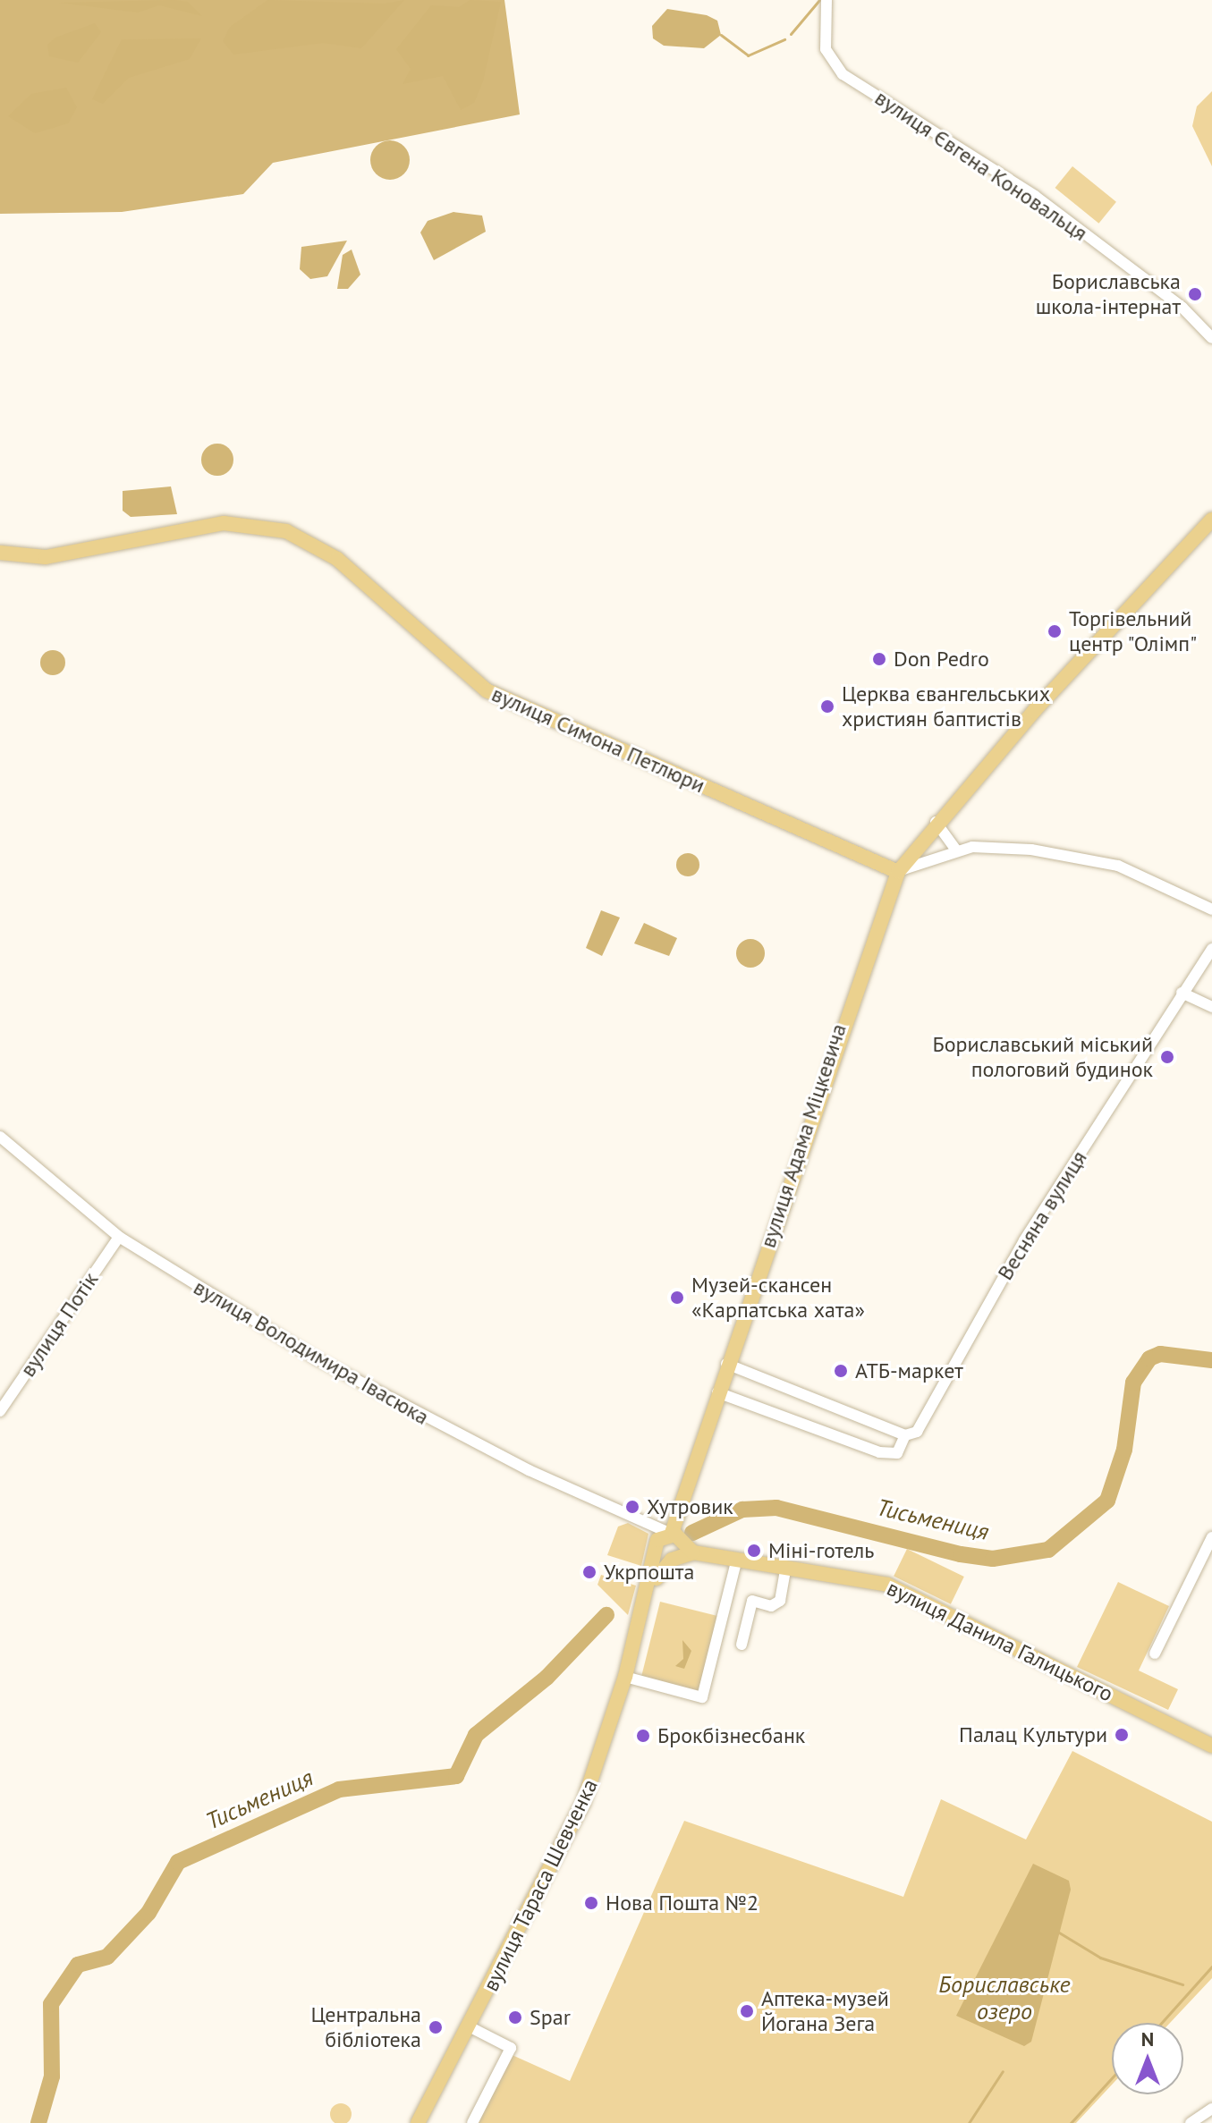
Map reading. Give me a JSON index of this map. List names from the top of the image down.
{
  "streets": {
    "main road": [
      "вулиця Симона Петлюри",
      "вулиця Адама Міцкевича",
      "вулиця Данила Галицького",
      "вулиця Тараса Шевченка"
    ],
    "street": [
      "вулиця Євгена Коновальця",
      "Весняна вулиця",
      "вулиця Потік",
      "вулиця Володимира Івасюка"
    ]
  },
  "crossings": [
    ["вулиця Симона Петлюри", "вулиця Адама Міцкевича"],
    ["вулиця Адама Міцкевича", "Весняна вулиця"],
    ["вулиця Адама Міцкевича", "вулиця Володимира Івасюка"],
    ["вулиця Адама Міцкевича", "вулиця Тараса Шевченка"],
    ["вулиця Потік", "вулиця Володимира Івасюка"]
  ],
  "water": ["Тисьмениця", "Бориславське озеро"],
  "places": [
    "Бориславська школа-інтернат",
    "Торгівельний центр \"Олімп\"",
    "Don Pedro",
    "Церква євангельських християн баптистів",
    "Бориславський міський пологовий будинок",
    "Музей-скансен «Карпатська хата»",
    "АТБ-маркет",
    "Хутровик",
    "Міні-готель",
    "Укрпошта",
    "Палац Культури",
    "Брокбізнесбанк",
    "Нова Пошта №2",
    "Аптека-музей Йогана Зега",
    "Spar",
    "Центральна бібліотека"
  ],
  "north": "top"
}
